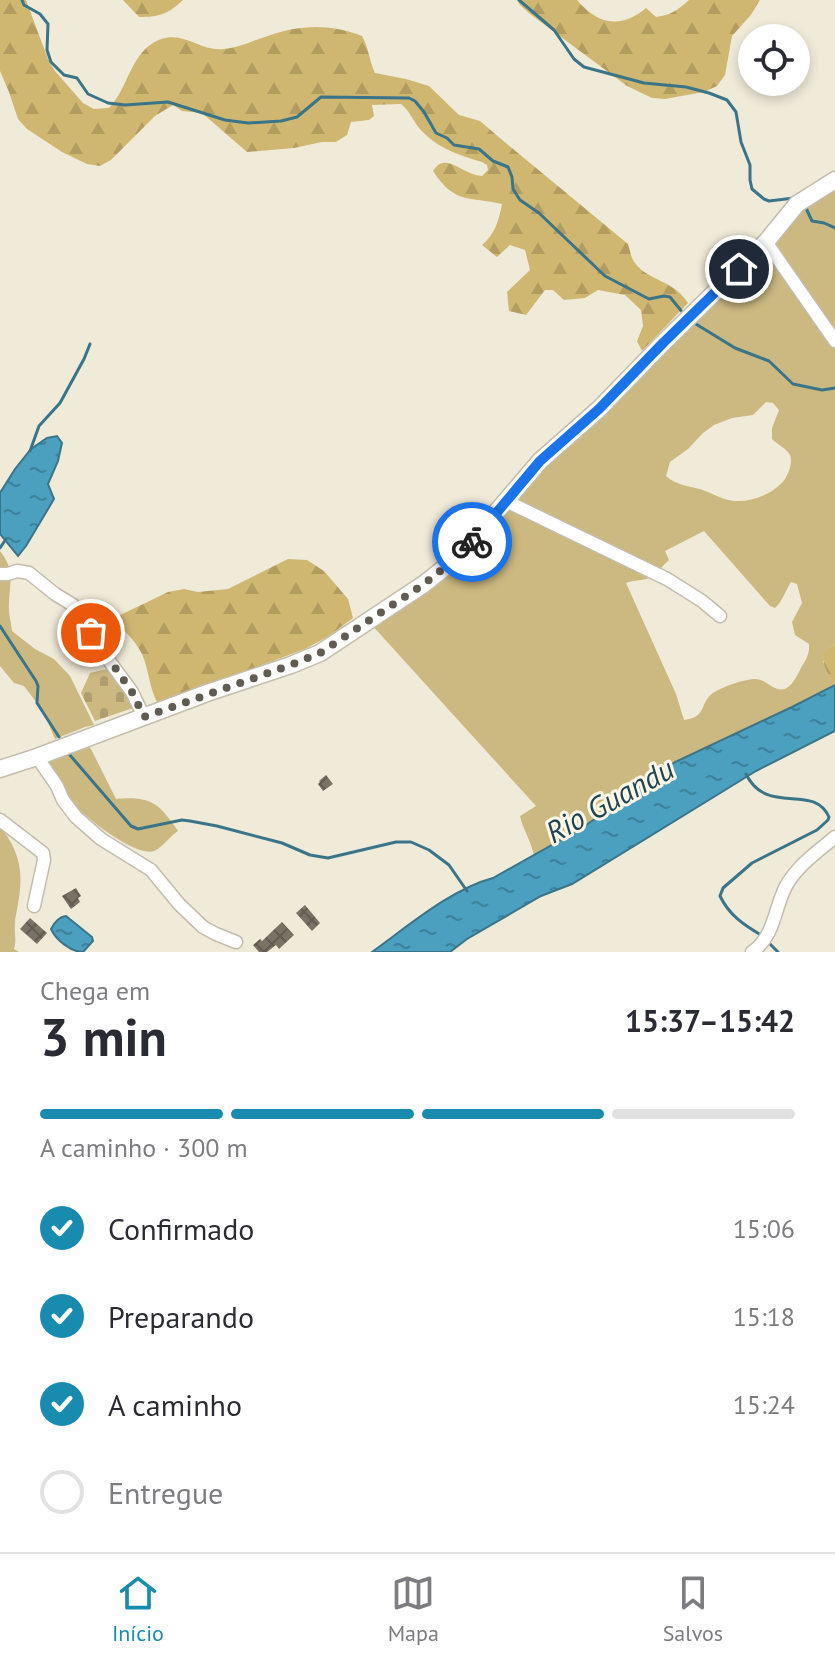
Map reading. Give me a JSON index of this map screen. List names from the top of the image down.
{
  "water": ["Rio Guandu"],
  "page": {
    "heading": ["3 min", "Chega em", "15:37–15:42"],
    "bar": "A caminho · 300 m",
    "list": [
      ["Confirmado", "15:06"],
      ["Preparando", "15:18"],
      ["A caminho", "15:24"],
      "Entregue"
    ],
    "tabs": ["Início", "Mapa", "Salvos"]
  }
}
